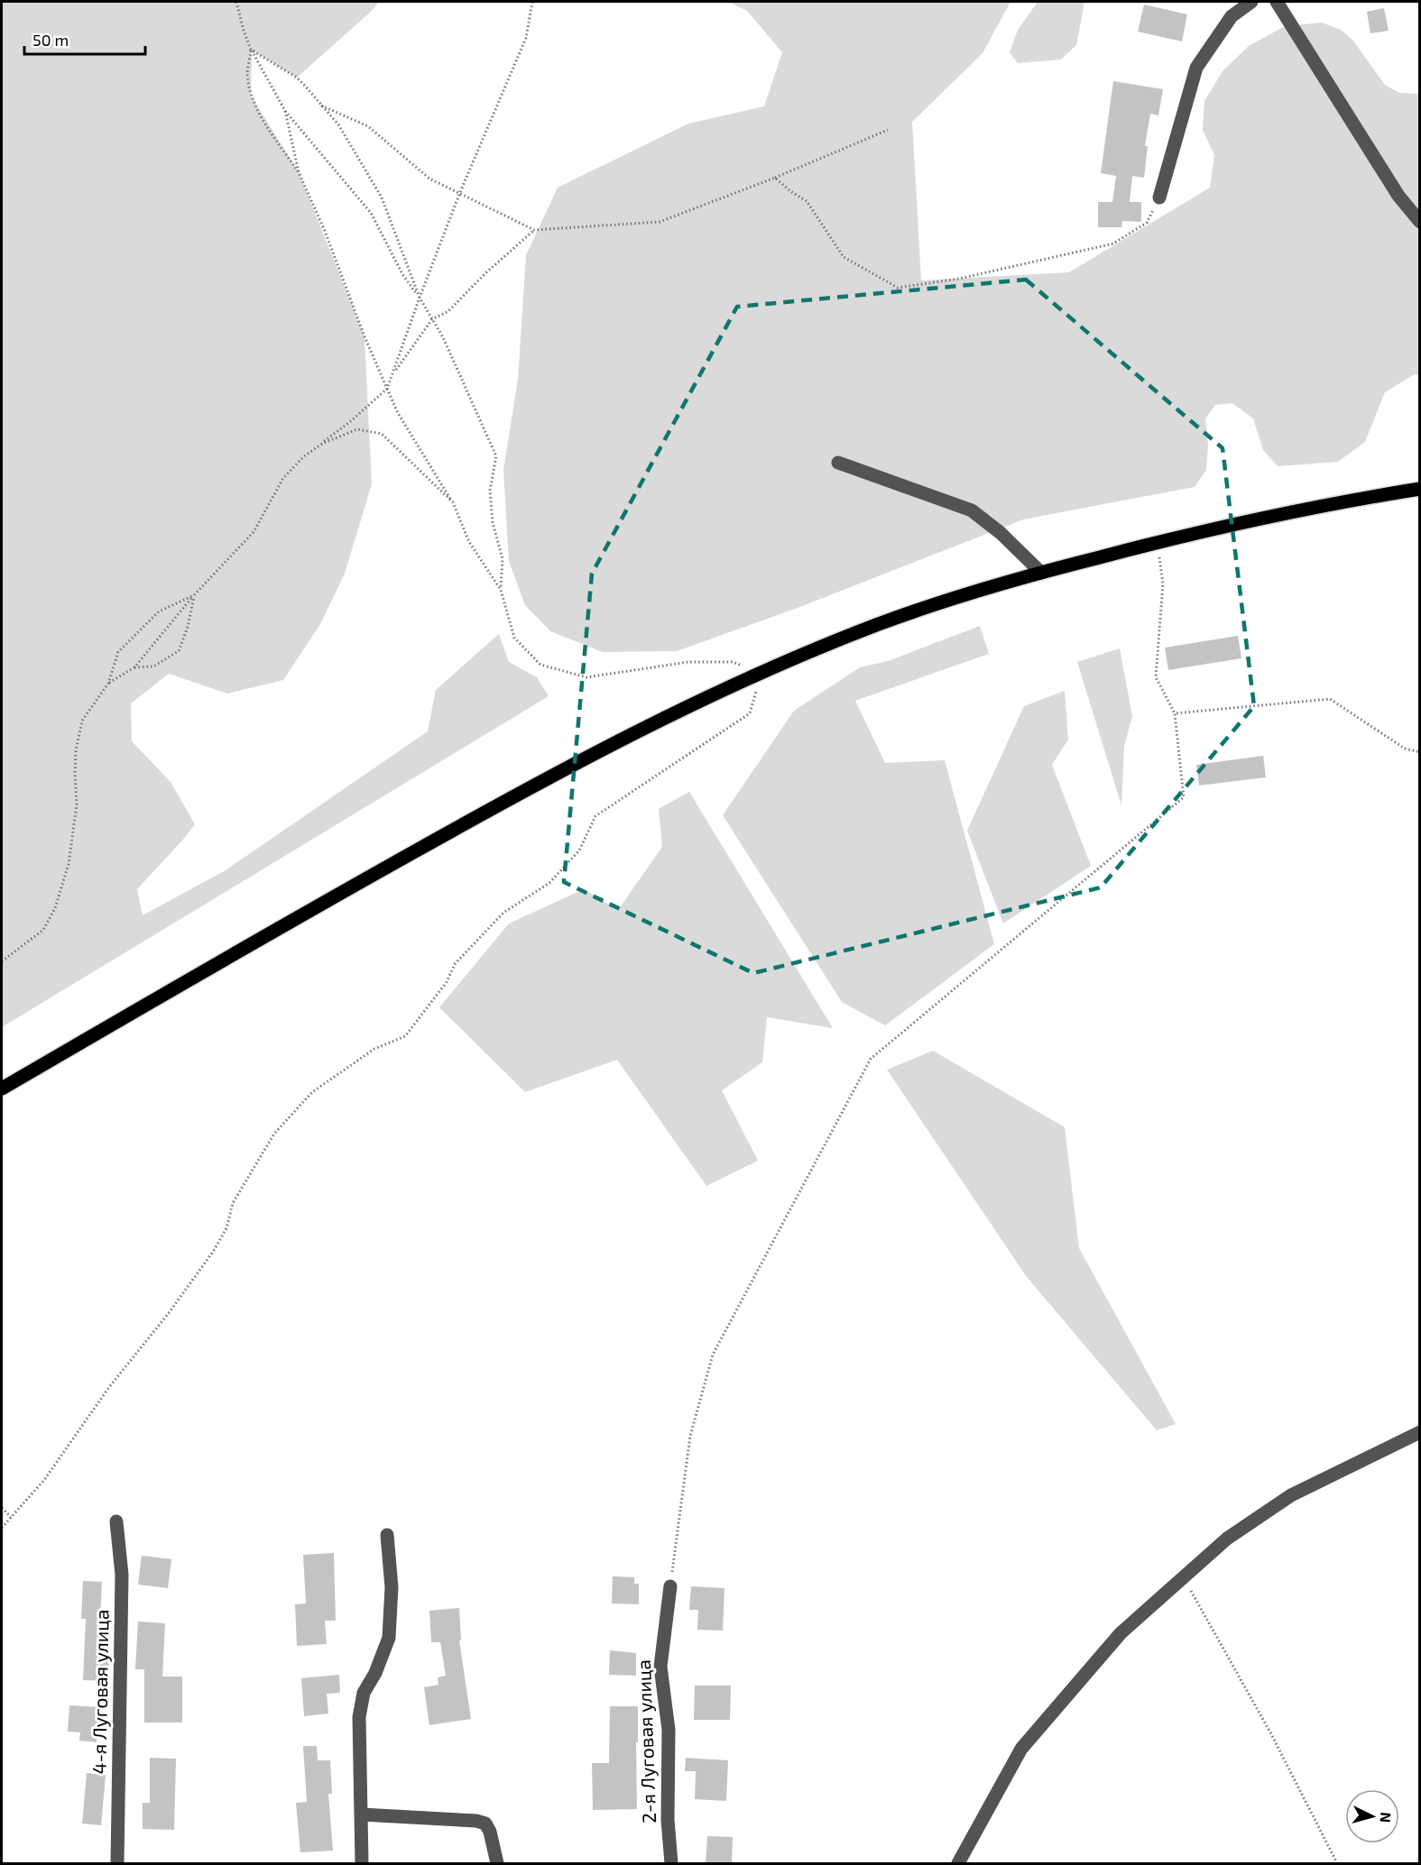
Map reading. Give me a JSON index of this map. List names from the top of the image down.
{
  "streets": {
    "street": ["4-я Луговая улица", "2-я Луговая улица"]
  },
  "scale_bar": "50 m",
  "north": "right"
}
